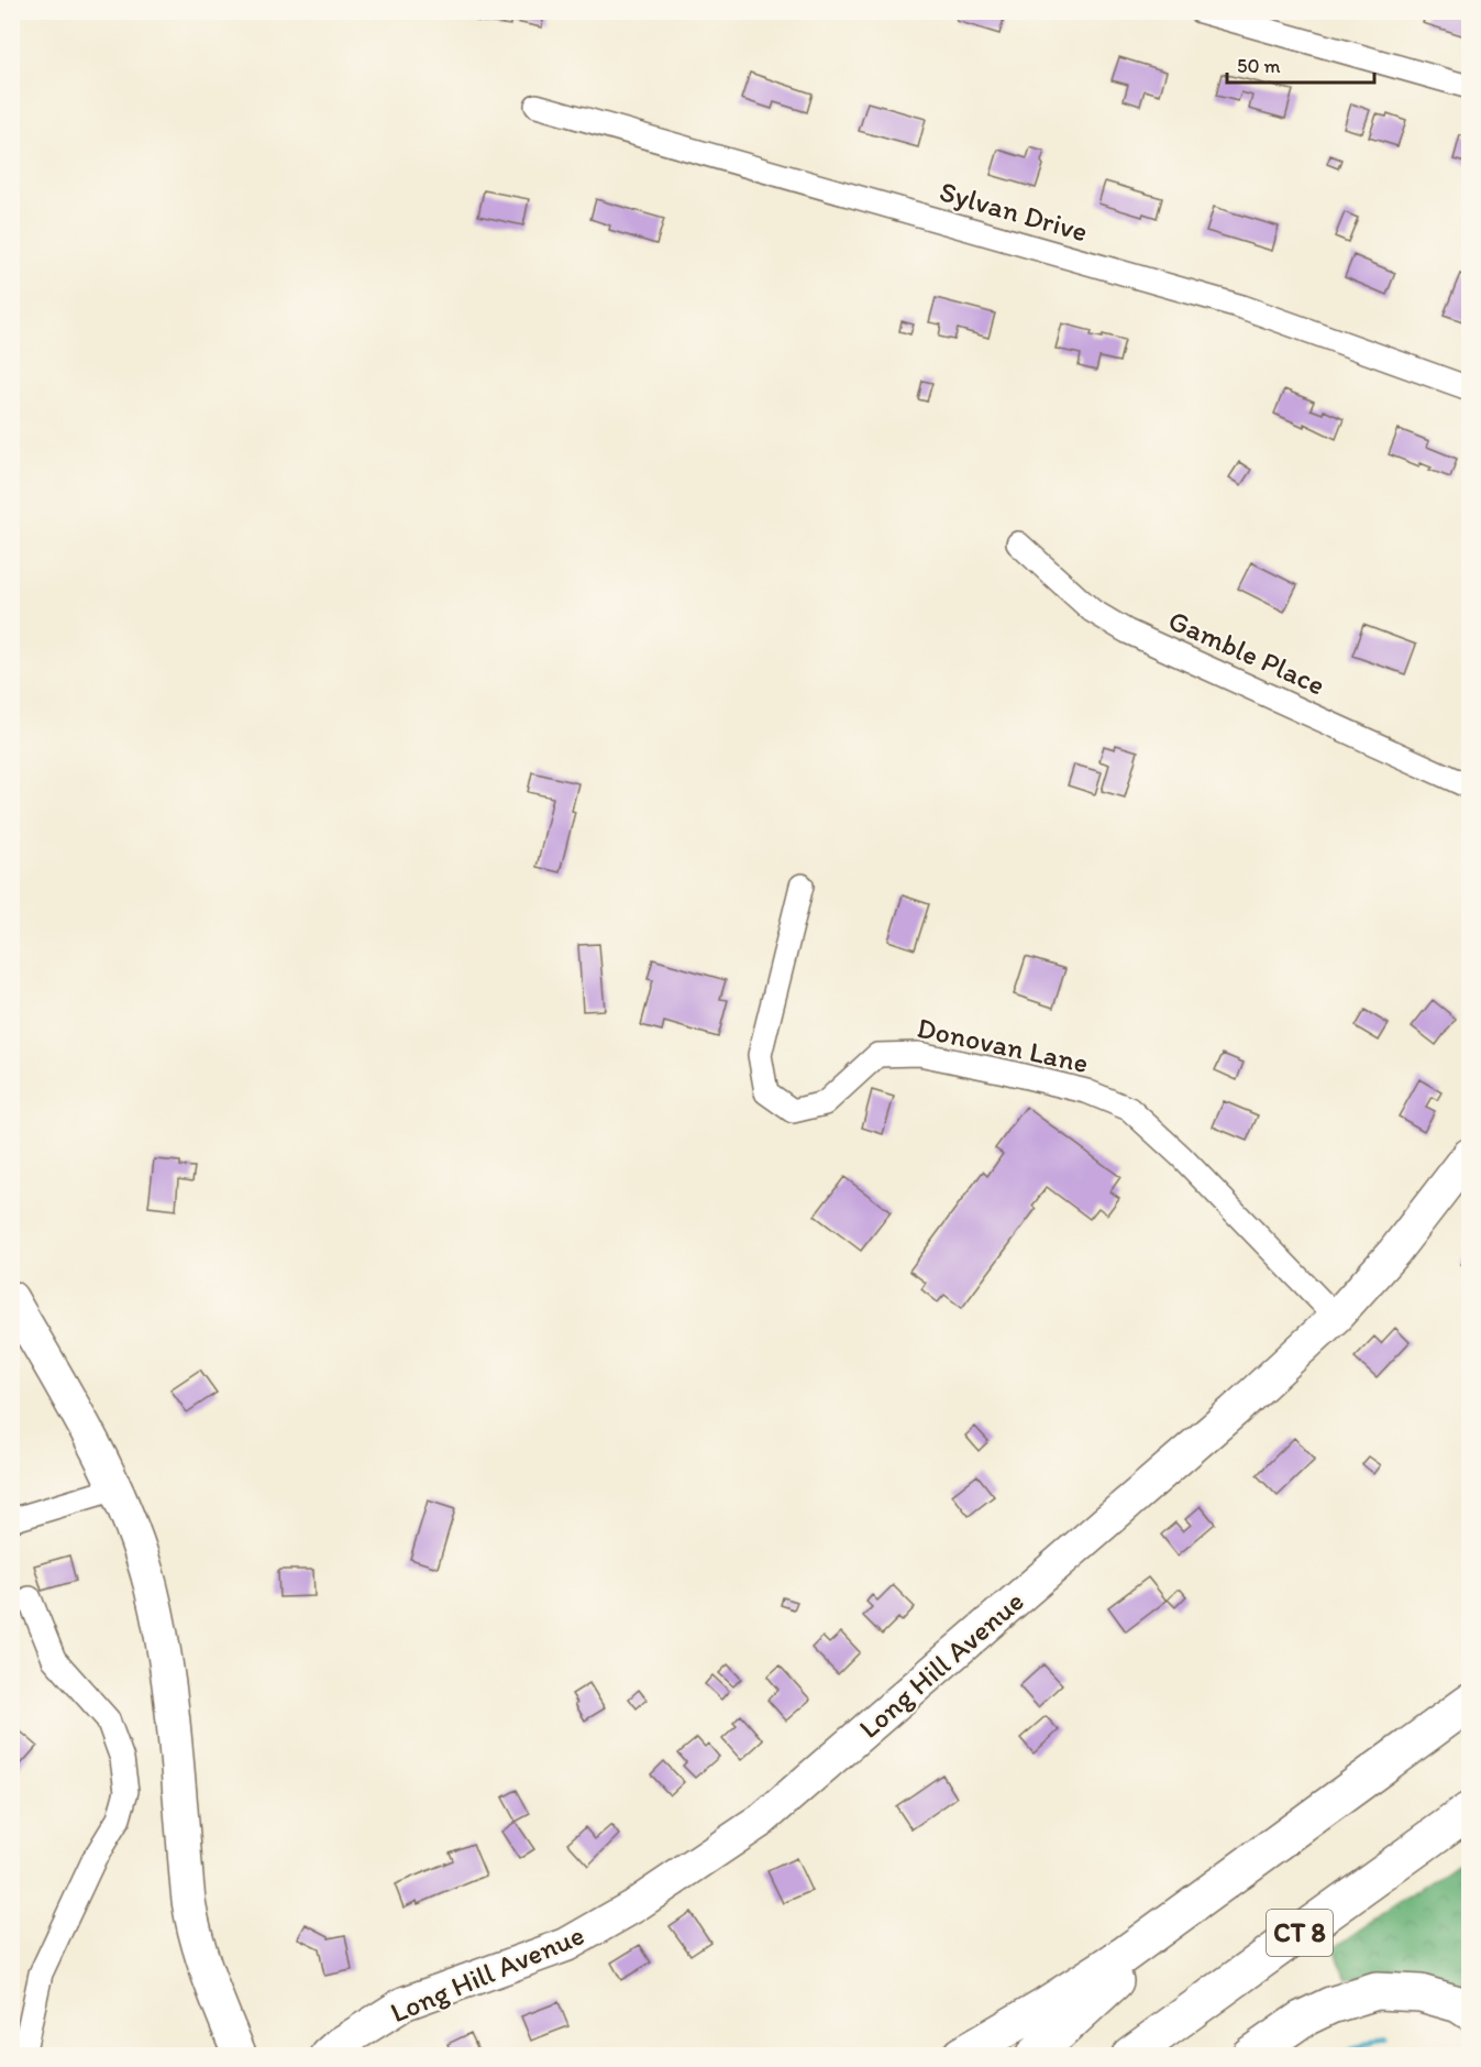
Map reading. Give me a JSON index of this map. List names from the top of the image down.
{
  "streets": {
    "highway": ["CT 8"],
    "street": [
      "Sylvan Drive",
      "Gamble Place",
      "Donovan Lane",
      "Long Hill Avenue"
    ]
  },
  "crossings": [
    ["Donovan Lane", "Long Hill Avenue"]
  ],
  "scale_bar": "50 m"
}
